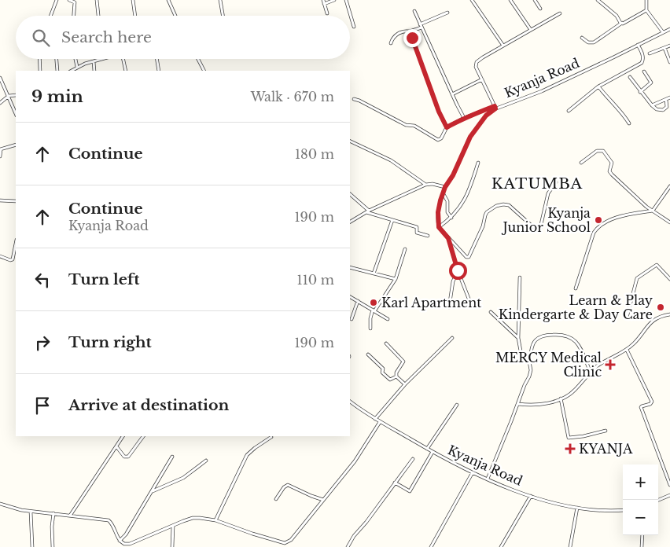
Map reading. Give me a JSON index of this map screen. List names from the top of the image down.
{
  "streets": {
    "street": ["Kyanja Road"]
  },
  "districts": ["KATUMBA"],
  "places": {
    "other": ["Kyanja Junior School", "Karl Apartment", "Learn & Play Kindergarte & Day Care"],
    "health": ["MERCY Medical Clinic", "KYANJA"]
  },
  "page": {
    "search": "Search here",
    "heading": ["9 min", "Walk · 670 m"],
    "list": [
      ["Continue", "180 m"],
      ["Continue", "Kyanja Road", "190 m"],
      ["Turn left", "110 m"],
      ["Turn right", "190 m"],
      "Arrive at destination"
    ],
    "map_buttons": ["+", "−"]
  }
}
